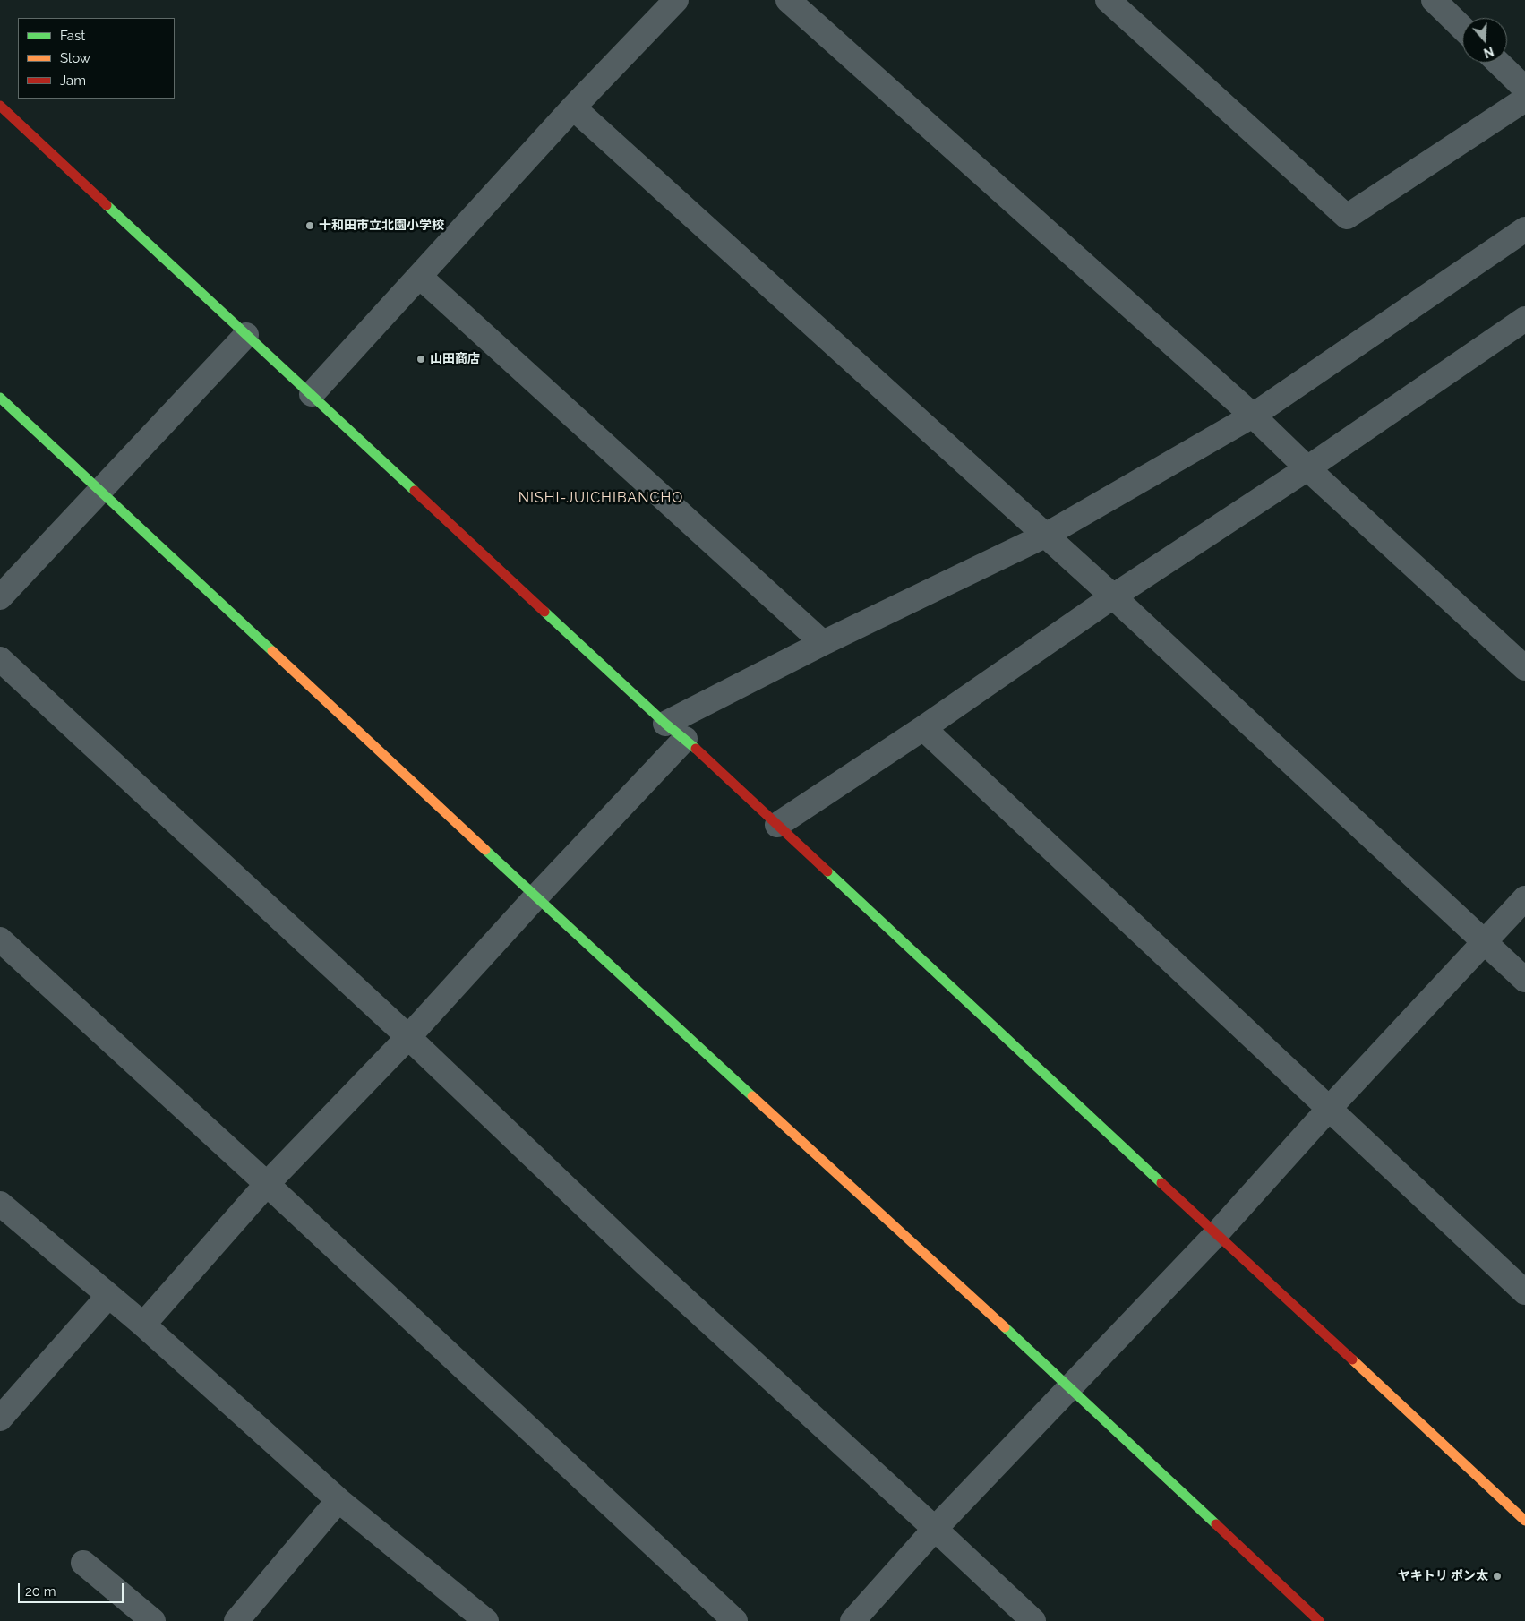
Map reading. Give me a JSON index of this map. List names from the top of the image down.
{
  "districts": ["NISHI-JUICHIBANCHO"],
  "places": ["十和田市立北園小学校", "山田商店", "ヤキトリ ポン太"],
  "legend": ["Fast", "Slow", "Jam"],
  "scale_bar": "20 m",
  "north": "bottom"
}
